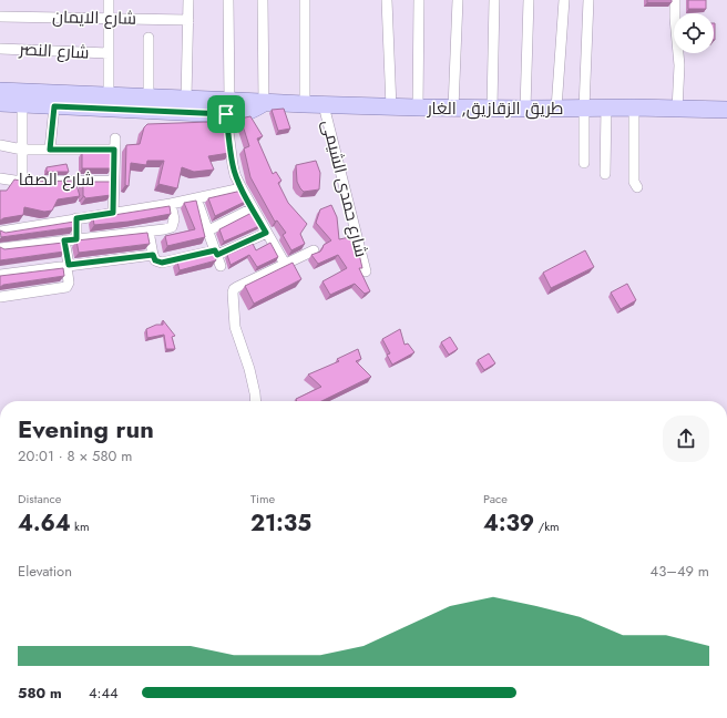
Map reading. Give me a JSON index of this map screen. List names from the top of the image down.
{
  "streets": {
    "main road": ["طريق الزقازيق, الغار"],
    "street": [
      "شارع الايمان",
      "شارع النصر",
      "شارع الصفا",
      "شارع حمدى الشيمى"
    ]
  },
  "crossings": [
    ["طريق الزقازيق, الغار", "شارع حمدى الشيمى"]
  ],
  "page": {
    "heading": ["Evening run", "20:01 · 8 × 580 m"],
    "stats": [
      ["Distance", "4.64 km"],
      ["Time", "21:35"],
      ["Pace", "4:39 /km"]
    ],
    "chart": ["Elevation", "43–49 m"],
    "list": [
      {
        "name": "580 m",
        "note": "4:44"
      }
    ]
  }
}
